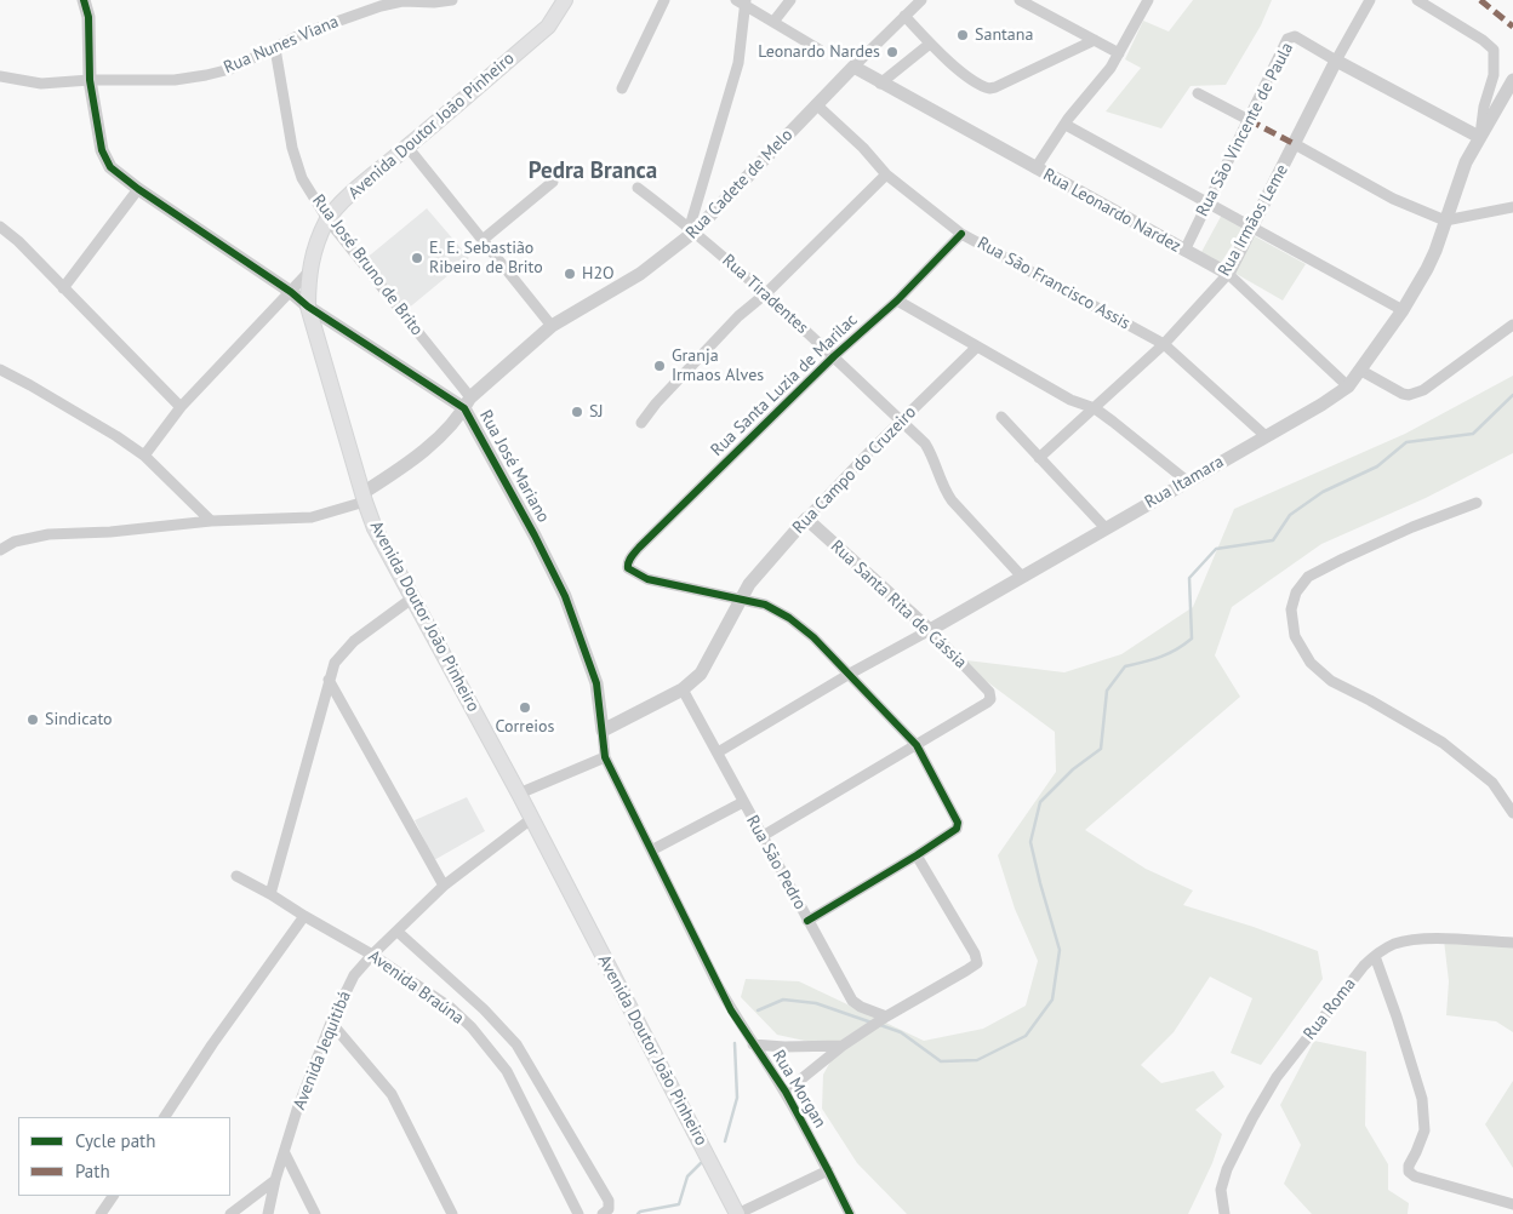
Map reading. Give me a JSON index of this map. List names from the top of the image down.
{
  "streets": {
    "main road": ["Avenida Doutor João Pinheiro"],
    "street": [
      "Rua Nunes Viana",
      "Rua São Vincente de Paula",
      "Rua Cadete de Melo",
      "Rua Leonardo Nardez",
      "Rua Irmãos Leme",
      "Rua José Bruno de Brito",
      "Rua São Francisco Assis",
      "Rua Tiradentes",
      "Rua Santa Luzia de Marilac",
      "Rua José Mariano",
      "Rua Campo do Cruzeiro",
      "Rua Itamara",
      "Rua Santa Rita de Cássia",
      "Rua São Pedro",
      "Avenida Braúna",
      "Rua Roma",
      "Avenida Jequitibá",
      "Rua Morgan"
    ]
  },
  "crossings": [
    ["Rua Nunes Viana", "Rua José Bruno de Brito"],
    ["Rua Nunes Viana", "Rua José Mariano"],
    ["Avenida Doutor João Pinheiro", "Rua Cadete de Melo"],
    ["Avenida Doutor João Pinheiro", "Rua José Bruno de Brito"],
    ["Avenida Doutor João Pinheiro", "Rua José Mariano"],
    ["Avenida Doutor João Pinheiro", "Avenida Jequitibá"],
    ["Rua São Vincente de Paula", "Rua Leonardo Nardez"],
    ["Rua São Vincente de Paula", "Rua Irmãos Leme"],
    ["Rua São Vincente de Paula", "Rua Itamara"],
    ["Rua Cadete de Melo", "Rua Leonardo Nardez"],
    ["Rua Cadete de Melo", "Rua José Bruno de Brito"],
    ["Rua Cadete de Melo", "Rua São Francisco Assis"],
    ["Rua Cadete de Melo", "Rua Tiradentes"],
    ["Rua Cadete de Melo", "Rua José Mariano"],
    ["Rua Leonardo Nardez", "Rua Irmãos Leme"],
    ["Rua Leonardo Nardez", "Rua Itamara"],
    ["Rua Irmãos Leme", "Rua São Francisco Assis"],
    ["Rua José Bruno de Brito", "Rua José Mariano"],
    ["Rua São Francisco Assis", "Rua Santa Luzia de Marilac"],
    ["Rua São Francisco Assis", "Rua Itamara"],
    ["Rua Tiradentes", "Rua Santa Luzia de Marilac"],
    ["Rua Tiradentes", "Rua Campo do Cruzeiro"],
    ["Rua Tiradentes", "Rua Itamara"],
    ["Rua Santa Luzia de Marilac", "Rua Campo do Cruzeiro"],
    ["Rua José Mariano", "Rua Campo do Cruzeiro"],
    ["Rua José Mariano", "Rua Morgan"],
    ["Rua Campo do Cruzeiro", "Rua Santa Rita de Cássia"],
    ["Rua Campo do Cruzeiro", "Rua São Pedro"],
    ["Rua Itamara", "Rua Santa Rita de Cássia"],
    ["Rua Itamara", "Rua São Pedro"],
    ["Avenida Braúna", "Avenida Jequitibá"]
  ],
  "districts": ["Pedra Branca"],
  "places": [
    "Santana",
    "Leonardo Nardes",
    "E. E. Sebastião Ribeiro de Brito",
    "H2O",
    "Granja Irmaos Alves",
    "SJ",
    "Correios",
    "Sindicato"
  ],
  "legend": ["Cycle path", "Path"]
}
